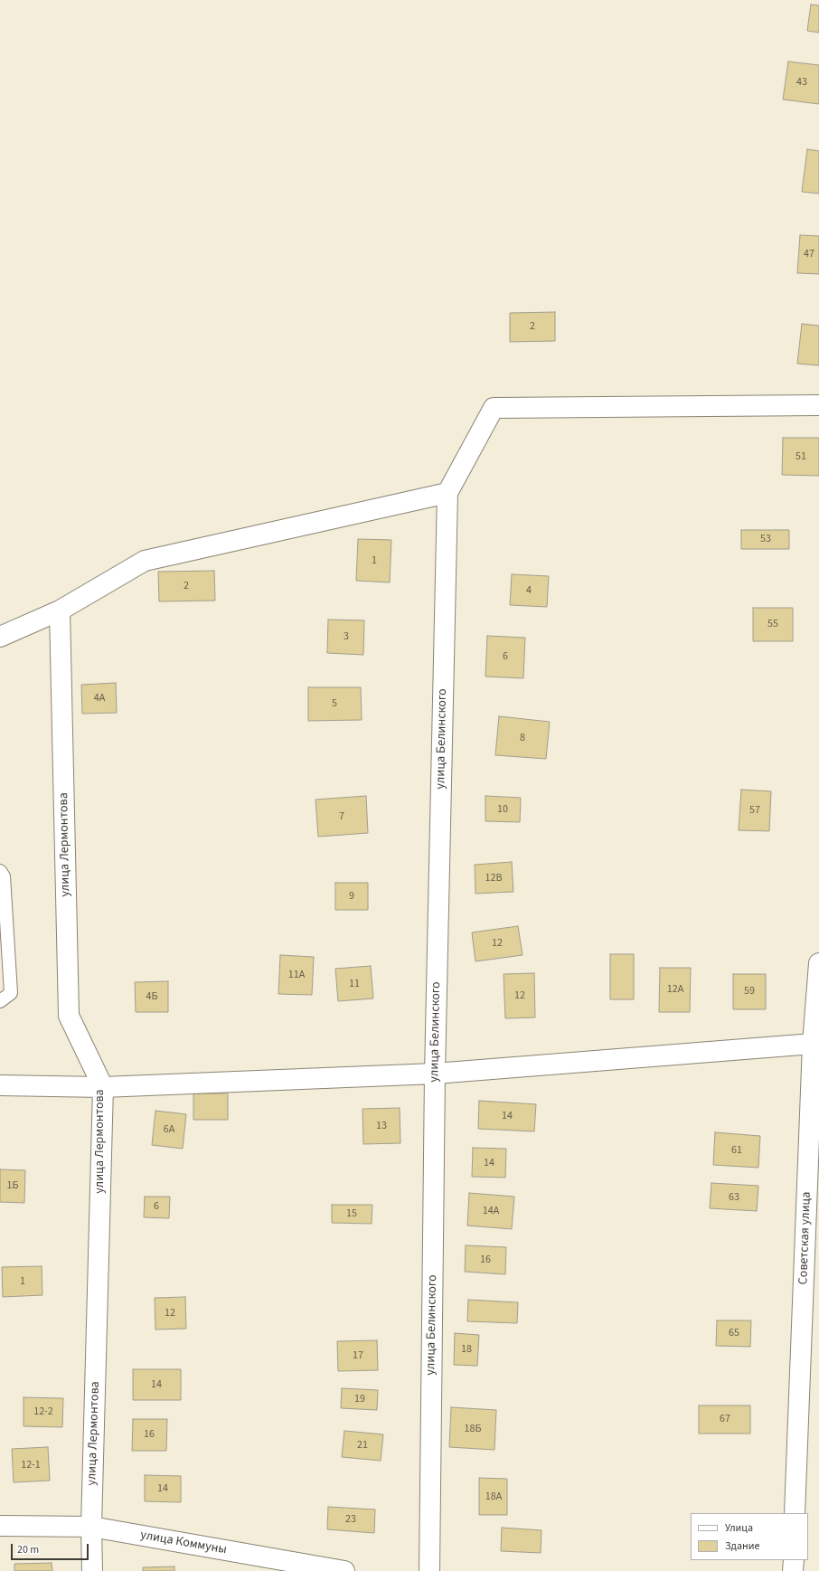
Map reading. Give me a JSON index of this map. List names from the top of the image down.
{
  "streets": {
    "street": [
      "улица Белинского",
      "улица Лермонтова",
      "Советская улица",
      "улица Коммуны"
    ]
  },
  "crossings": [
    ["улица Лермонтова", "улица Коммуны"]
  ],
  "house_numbers": [
    "43",
    "47",
    "2",
    "51",
    "53",
    "1",
    "2",
    "4",
    "55",
    "3",
    "6",
    "4А",
    "5",
    "8",
    "10",
    "57",
    "7",
    "12В",
    "9",
    "12",
    "11А",
    "11",
    "12А",
    "59",
    "12",
    "4Б",
    "14",
    "13",
    "6А",
    "61",
    "14",
    "1Б",
    "63",
    "6",
    "14А",
    "15",
    "16",
    "1",
    "12",
    "65",
    "18",
    "17",
    "14",
    "19",
    "12-2",
    "67",
    "18Б",
    "16",
    "21",
    "12-1",
    "14",
    "18А",
    "23"
  ],
  "legend": ["Улица", "Здание"],
  "scale_bar": "20 m"
}
